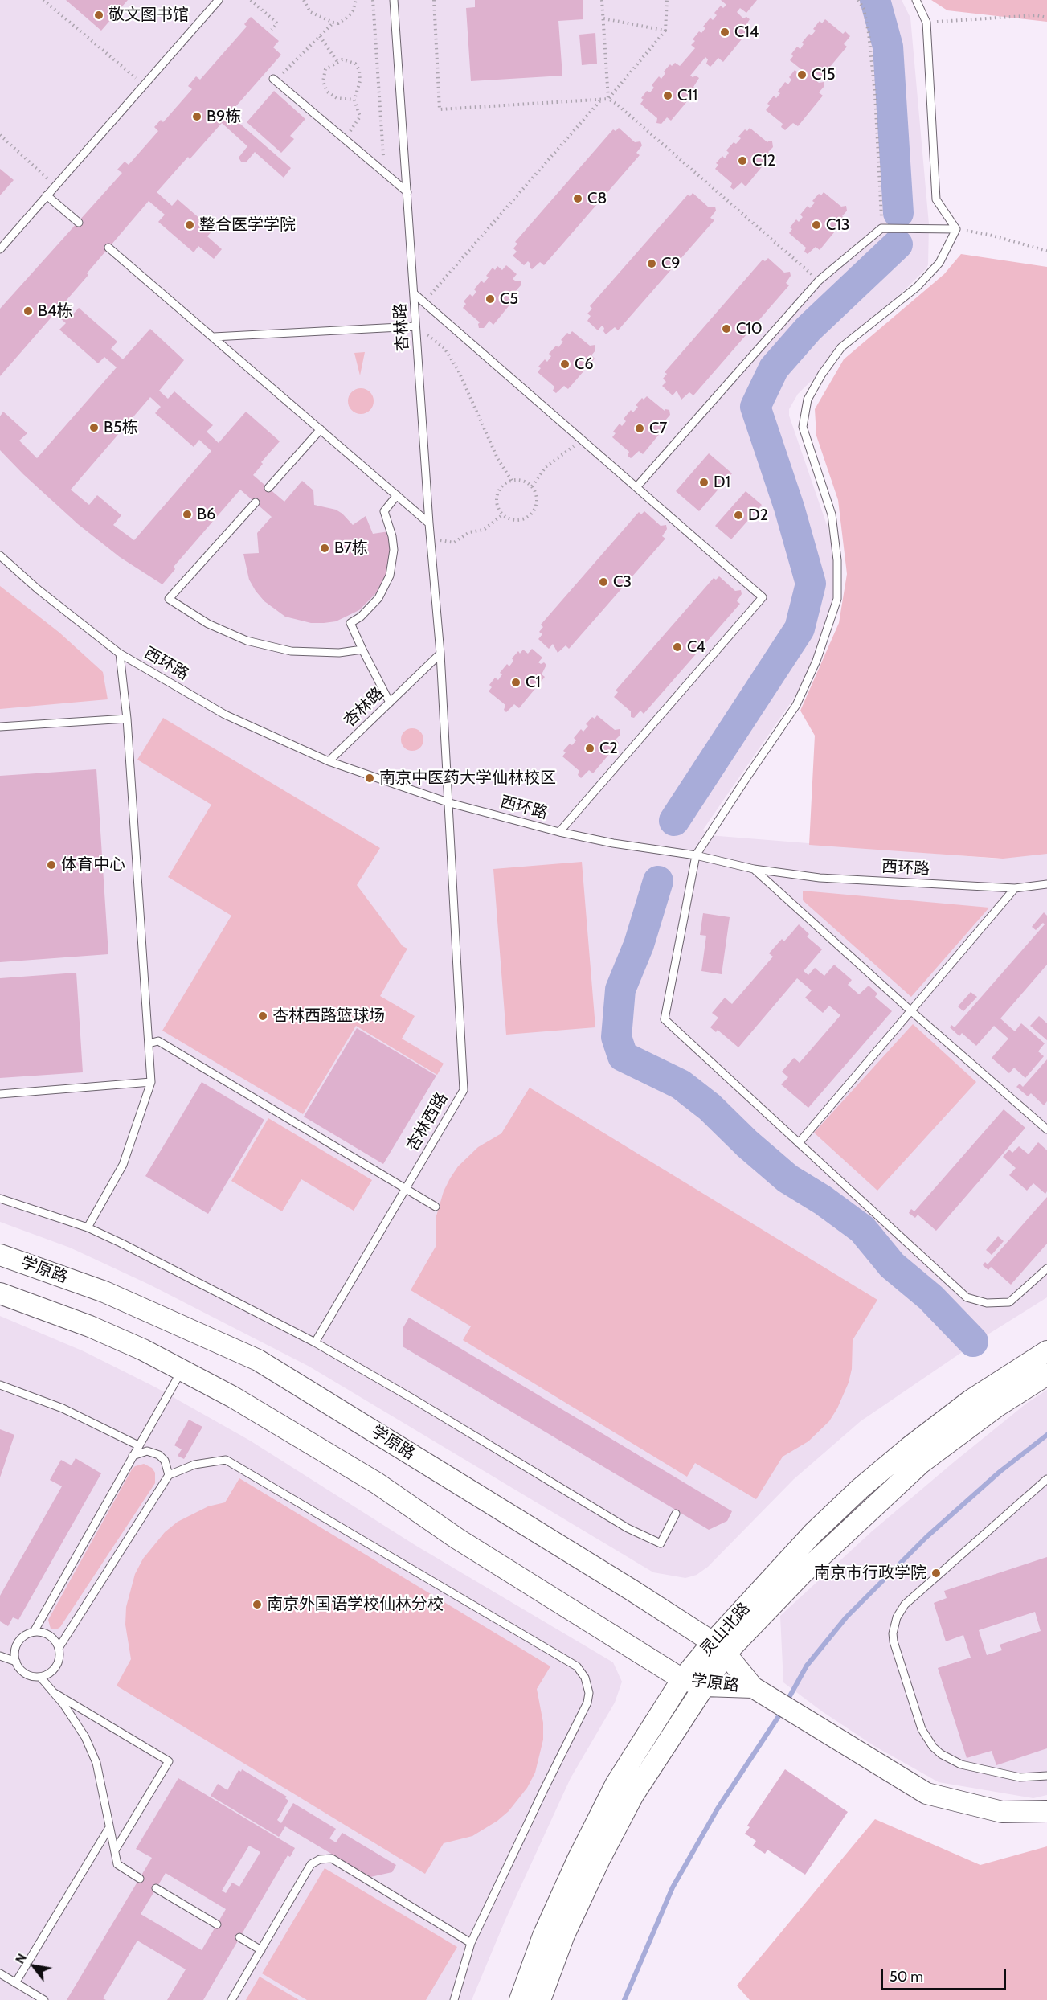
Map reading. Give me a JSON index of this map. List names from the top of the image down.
{
  "streets": {
    "street": ["学原路", "灵山北路"],
    "lane": ["杏林路", "西环路", "杏林西路"]
  },
  "crossings": [
    ["杏林路", "西环路"],
    ["杏林路", "杏林西路"],
    ["西环路", "杏林西路"],
    ["学原路", "灵山北路"]
  ],
  "places": [
    "敬文图书馆",
    "C14",
    "C15",
    "C11",
    "B9栋",
    "C12",
    "C8",
    "整合医学学院",
    "C13",
    "C9",
    "C5",
    "B4栋",
    "C10",
    "C6",
    "B5栋",
    "C7",
    "D1",
    "B6",
    "D2",
    "B7栋",
    "C3",
    "C4",
    "C1",
    "C2",
    "南京中医药大学仙林校区",
    "体育中心",
    "杏林西路篮球场",
    "南京市行政学院",
    "南京外国语学校仙林分校"
  ],
  "scale_bar": "50 m",
  "north": "top left"
}
